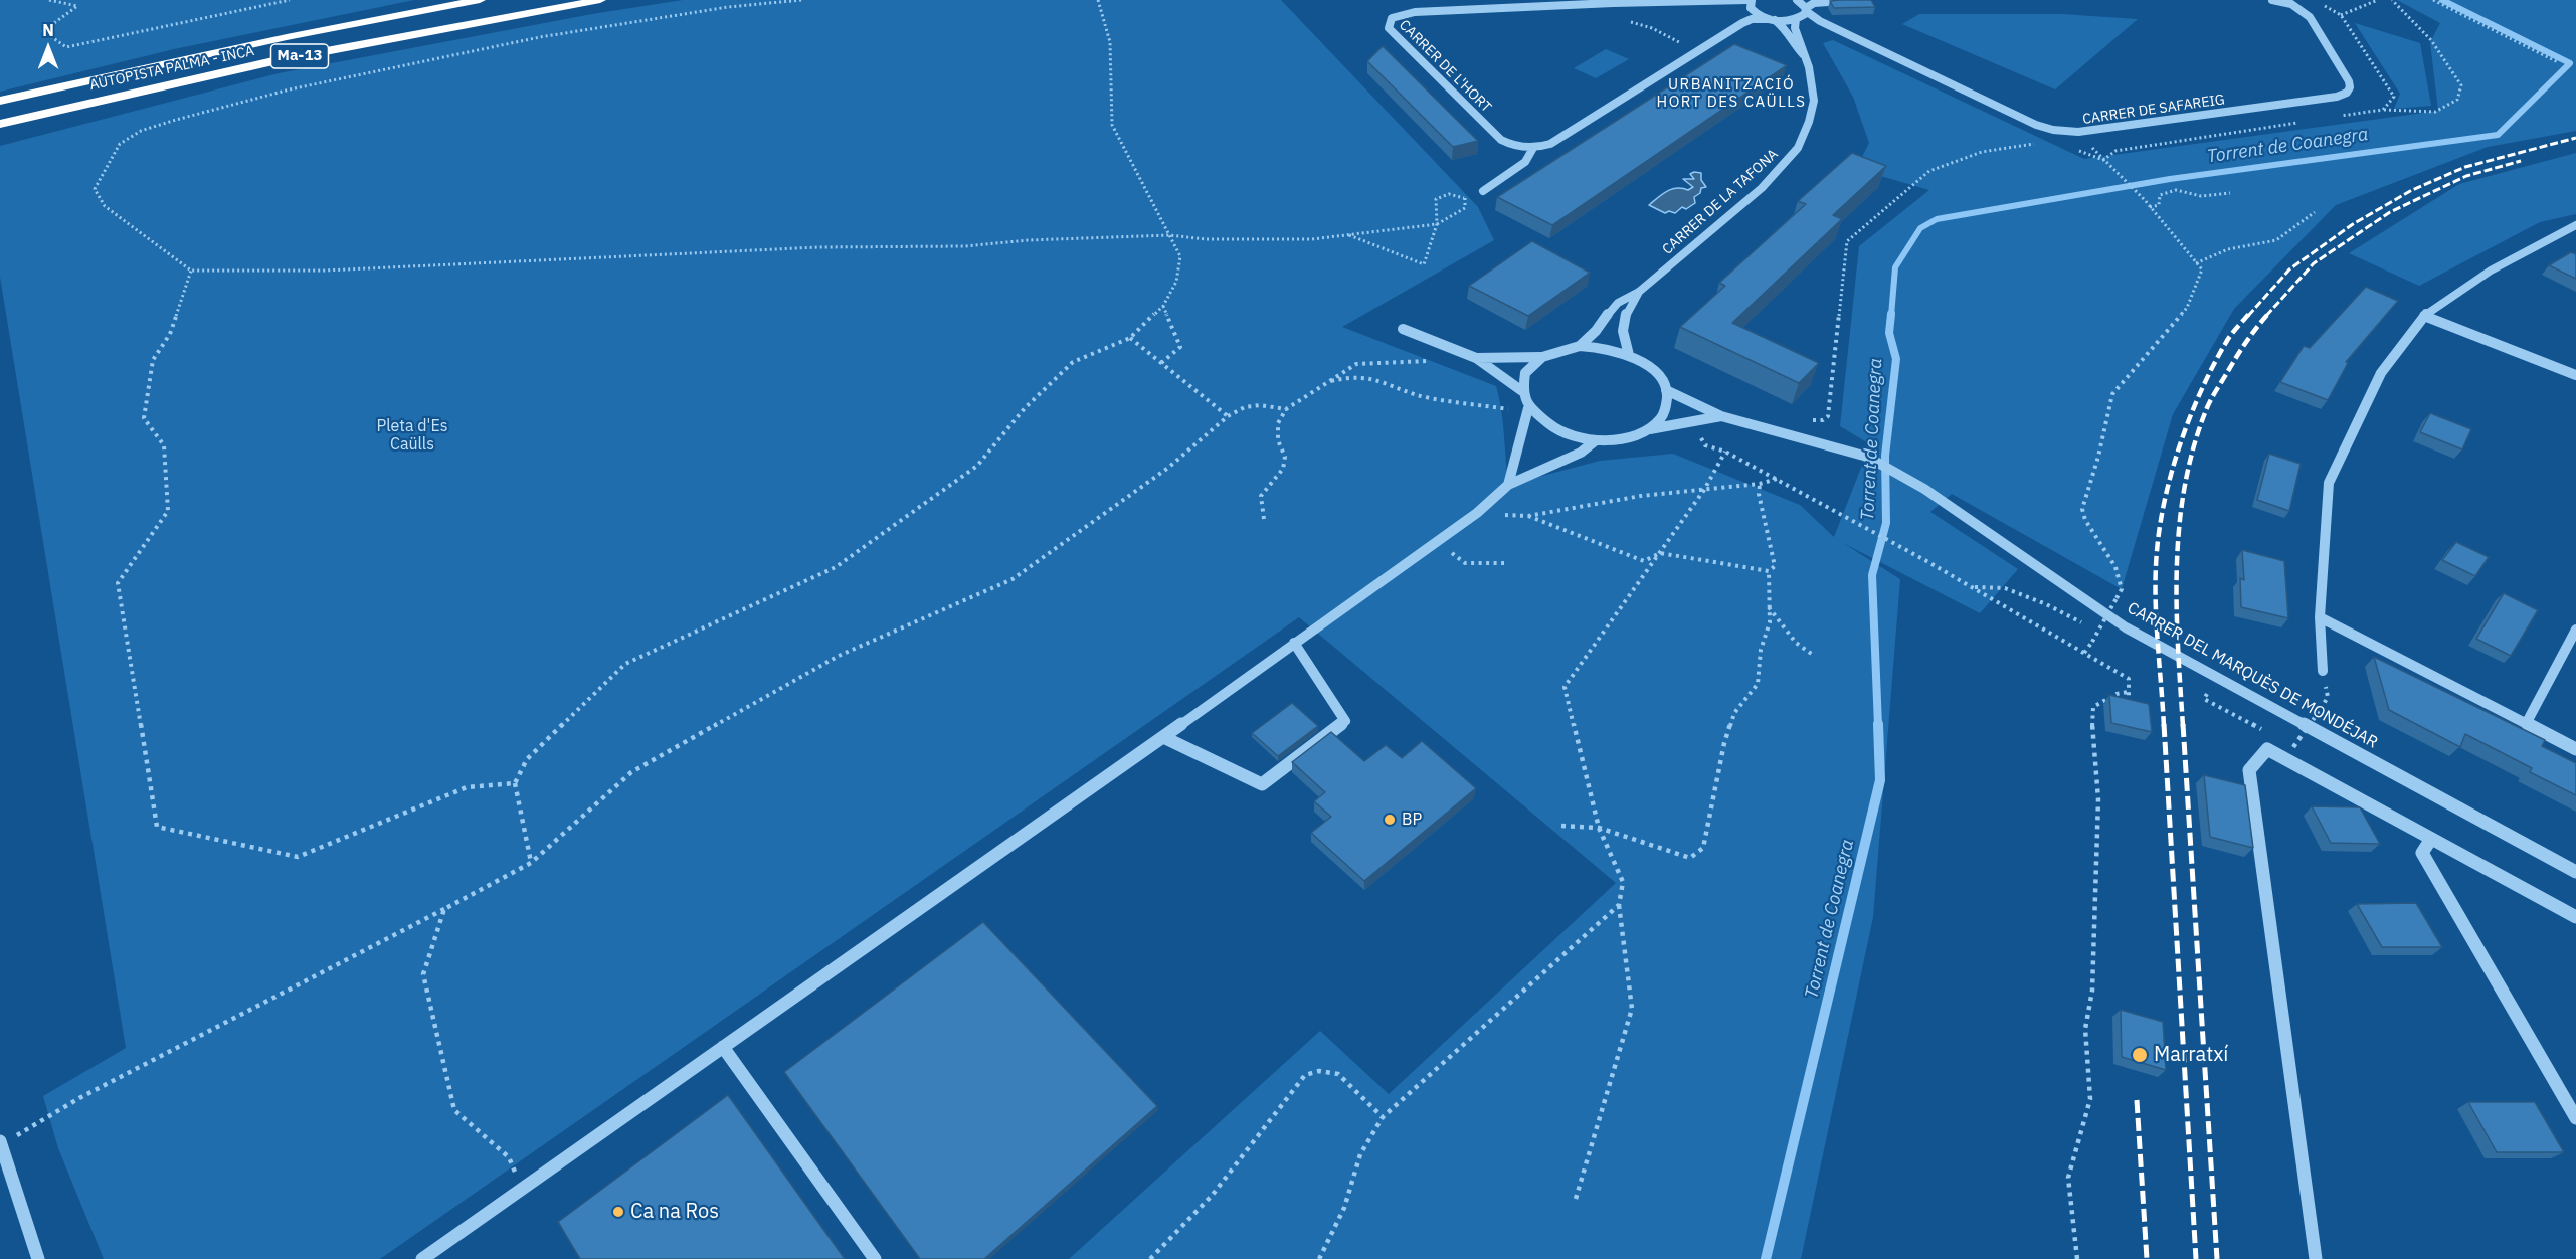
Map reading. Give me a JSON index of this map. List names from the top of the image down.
{
  "streets": {
    "highway": ["Ma-13", "AUTOPISTA PALMA - INCA"],
    "street": [
      "CARRER DE L'HORT",
      "CARRER DE SAFAREIG",
      "CARRER DE LA TAFONA",
      "CARRER DEL MARQUÈS DE MONDÉJAR"
    ]
  },
  "crossings": [
    ["CARRER DE SAFAREIG", "CARRER DE LA TAFONA"]
  ],
  "districts": ["URBANITZACIÓ HORT DES CAÜLLS"],
  "water": ["Torrent de Coanegra"],
  "parks": ["Pleta d'Es Caülls"],
  "places": ["BP", "Marratxí", "Ca na Ros"],
  "north": "top"
}
